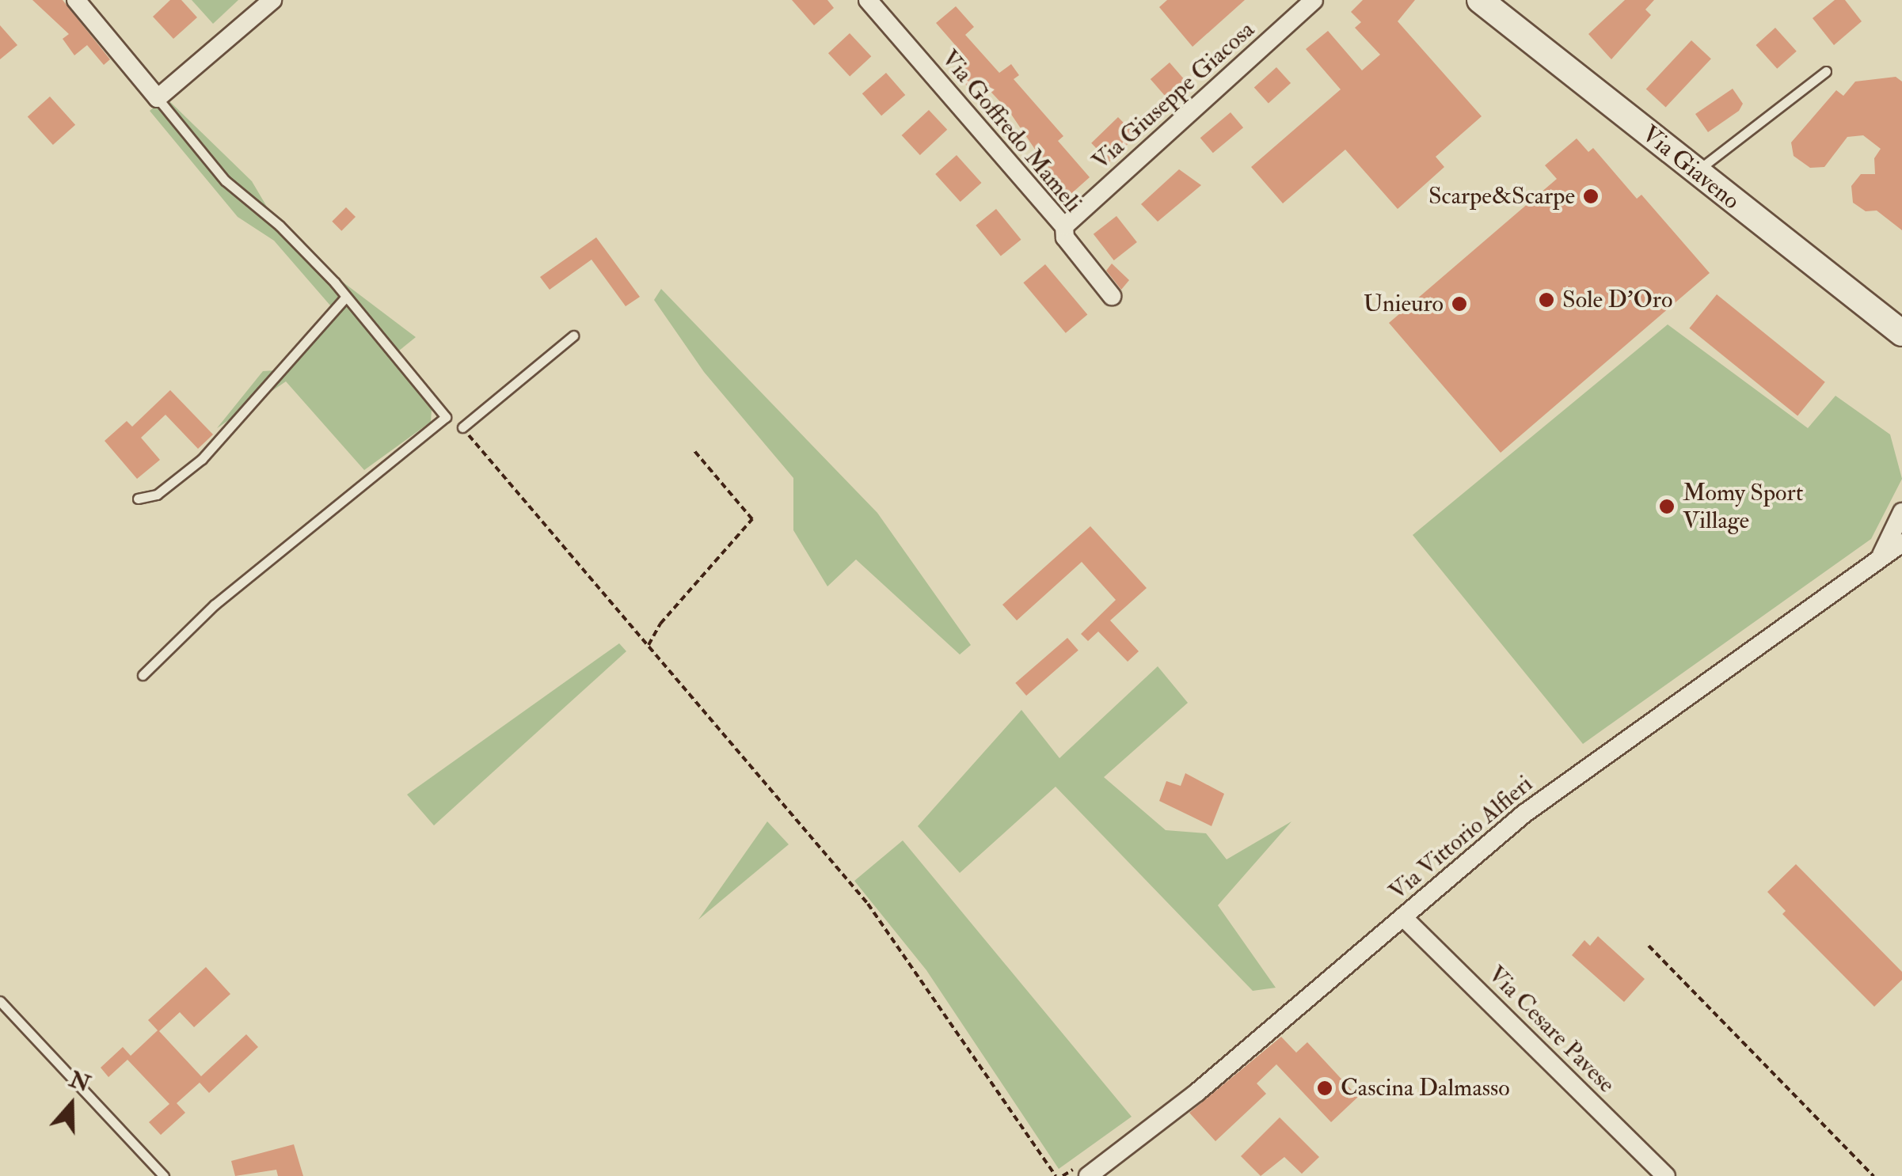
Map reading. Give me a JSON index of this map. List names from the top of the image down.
{
  "streets": {
    "main road": ["Via Giaveno"],
    "street": [
      "Via Giuseppe Giacosa",
      "Via Goffredo Mameli",
      "Via Vittorio Alfieri",
      "Via Cesare Pavese"
    ]
  },
  "crossings": [
    ["Via Giuseppe Giacosa", "Via Goffredo Mameli"],
    ["Via Vittorio Alfieri", "Via Cesare Pavese"]
  ],
  "places": [
    "Scarpe&Scarpe",
    "Sole D'Oro",
    "Unieuro",
    "Momy Sport Village",
    "Cascina Dalmasso"
  ],
  "north": "top"
}
